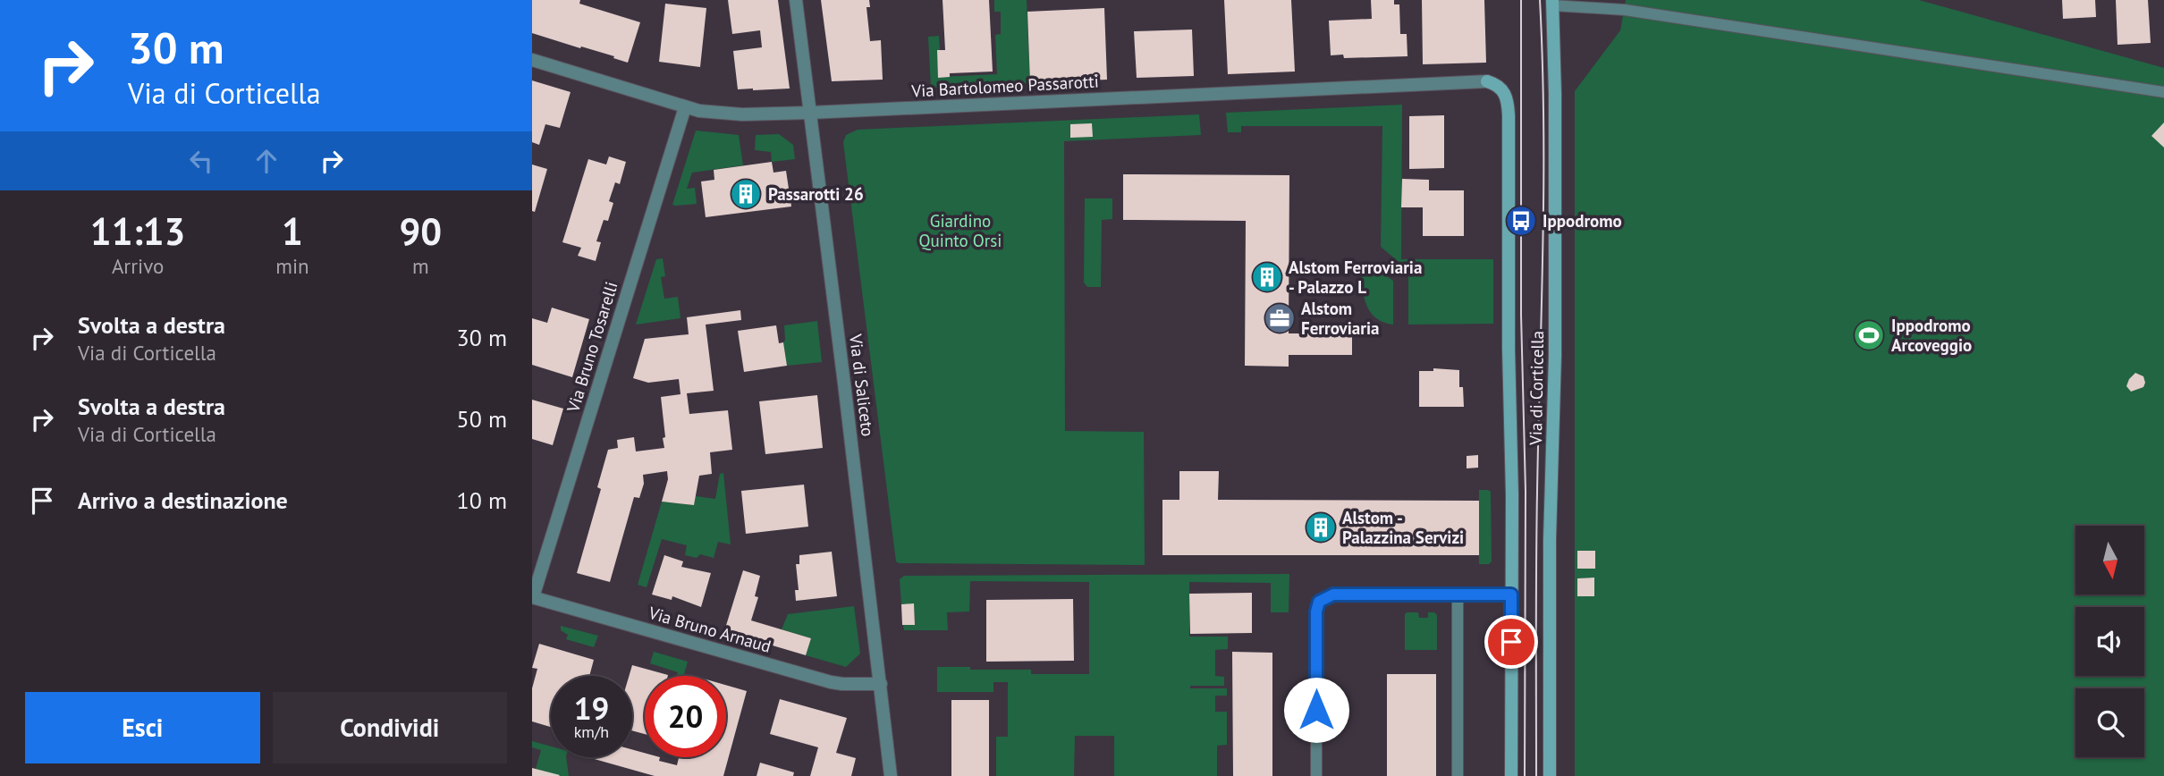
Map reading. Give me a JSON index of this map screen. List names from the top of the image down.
{
  "streets": {
    "main road": ["Via di Corticella"],
    "street": [
      "Via Bartolomeo Passarotti",
      "Via Bruno Tosarelli",
      "Via di Saliceto",
      "Via Bruno Arnaud"
    ]
  },
  "crossings": [
    ["Via Bartolomeo Passarotti", "Via Bruno Tosarelli"],
    ["Via Bartolomeo Passarotti", "Via di Saliceto"],
    ["Via Bartolomeo Passarotti", "Via di Corticella"],
    ["Via Bruno Tosarelli", "Via Bruno Arnaud"],
    ["Via di Saliceto", "Via Bruno Arnaud"]
  ],
  "parks": ["Giardino Quinto Orsi"],
  "places": {
    "building": ["Passarotti 26", "Alstom Ferroviaria - Palazzo L", "Alstom - Palazzina Servizi"],
    "bus stop": ["Ippodromo"],
    "office": ["Alstom Ferroviaria"],
    "sports": ["Ippodromo Arcoveggio"]
  },
  "north": "bottom",
  "page": {
    "turn": ["30 m", "Via di Corticella"],
    "eta": [
      "11:13",
      "Arrivo",
      "1",
      "min",
      "90",
      "m"
    ],
    "list": [
      {
        "name": "Svolta a destra",
        "note": "Via di Corticella",
        "value": "30 m"
      },
      {
        "name": "Svolta a destra",
        "note": "Via di Corticella",
        "value": "50 m"
      },
      {
        "name": "Arrivo a destinazione",
        "value": "10 m"
      }
    ],
    "speed": "19 km/h",
    "limit": "20",
    "buttons": ["Esci", "Condividi"]
  }
}
